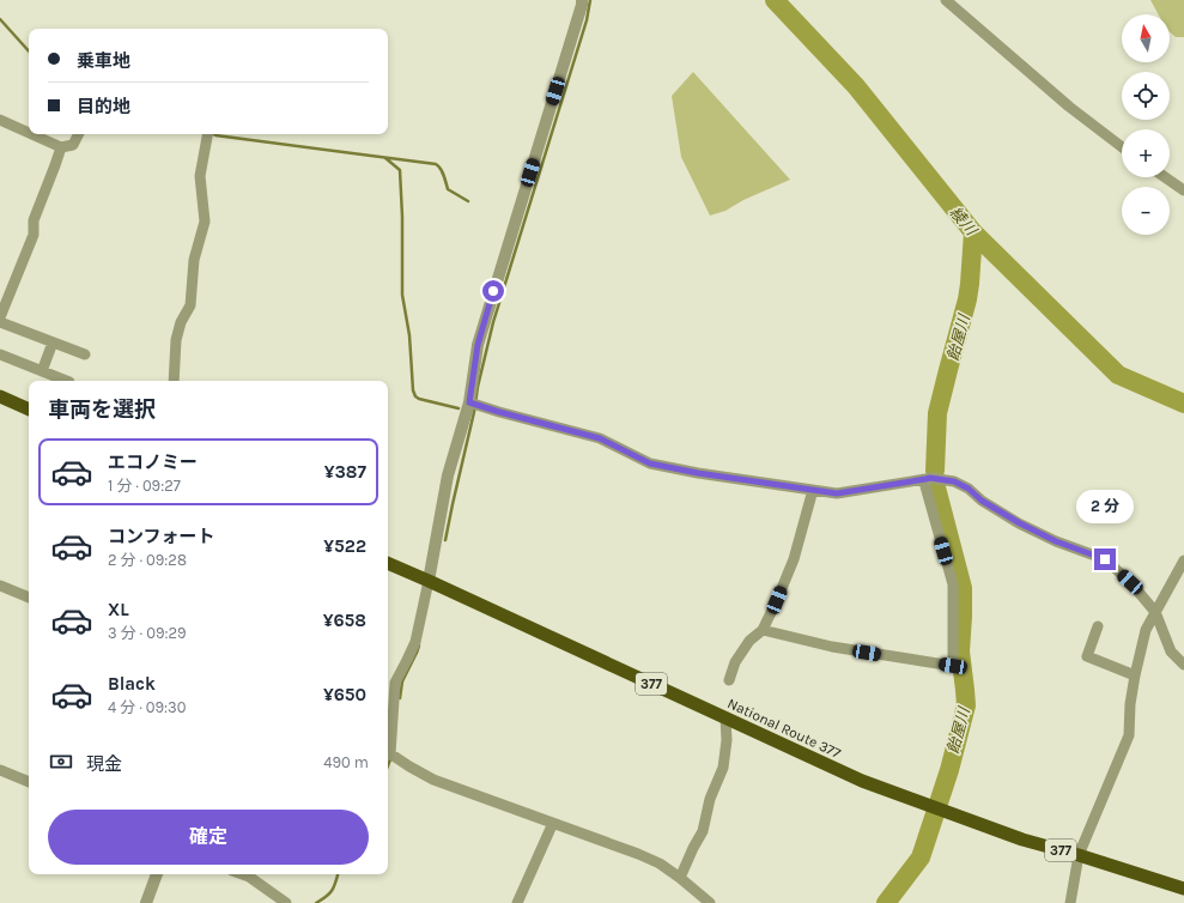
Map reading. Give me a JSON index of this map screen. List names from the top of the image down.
{
  "streets": {
    "highway": ["377", "National Route 377"]
  },
  "water": ["綾川", "飴屋川"],
  "north": "top",
  "page": {
    "map_buttons": ["+", "−"],
    "banner": ["乗車地", "目的地"],
    "heading": "車両を選択",
    "list": [
      {
        "name": "エコノミー",
        "note": "1 分 · 09:27",
        "value": "¥387"
      },
      {
        "name": "コンフォート",
        "note": "2 分 · 09:28",
        "value": "¥522"
      },
      {
        "name": "XL",
        "note": "3 分 · 09:29",
        "value": "¥658"
      },
      {
        "name": "Black",
        "note": "4 分 · 09:30",
        "value": "¥650"
      }
    ],
    "bubble": "2 分",
    "pay": ["現金", "490 m"],
    "buttons": "確定"
  }
}
